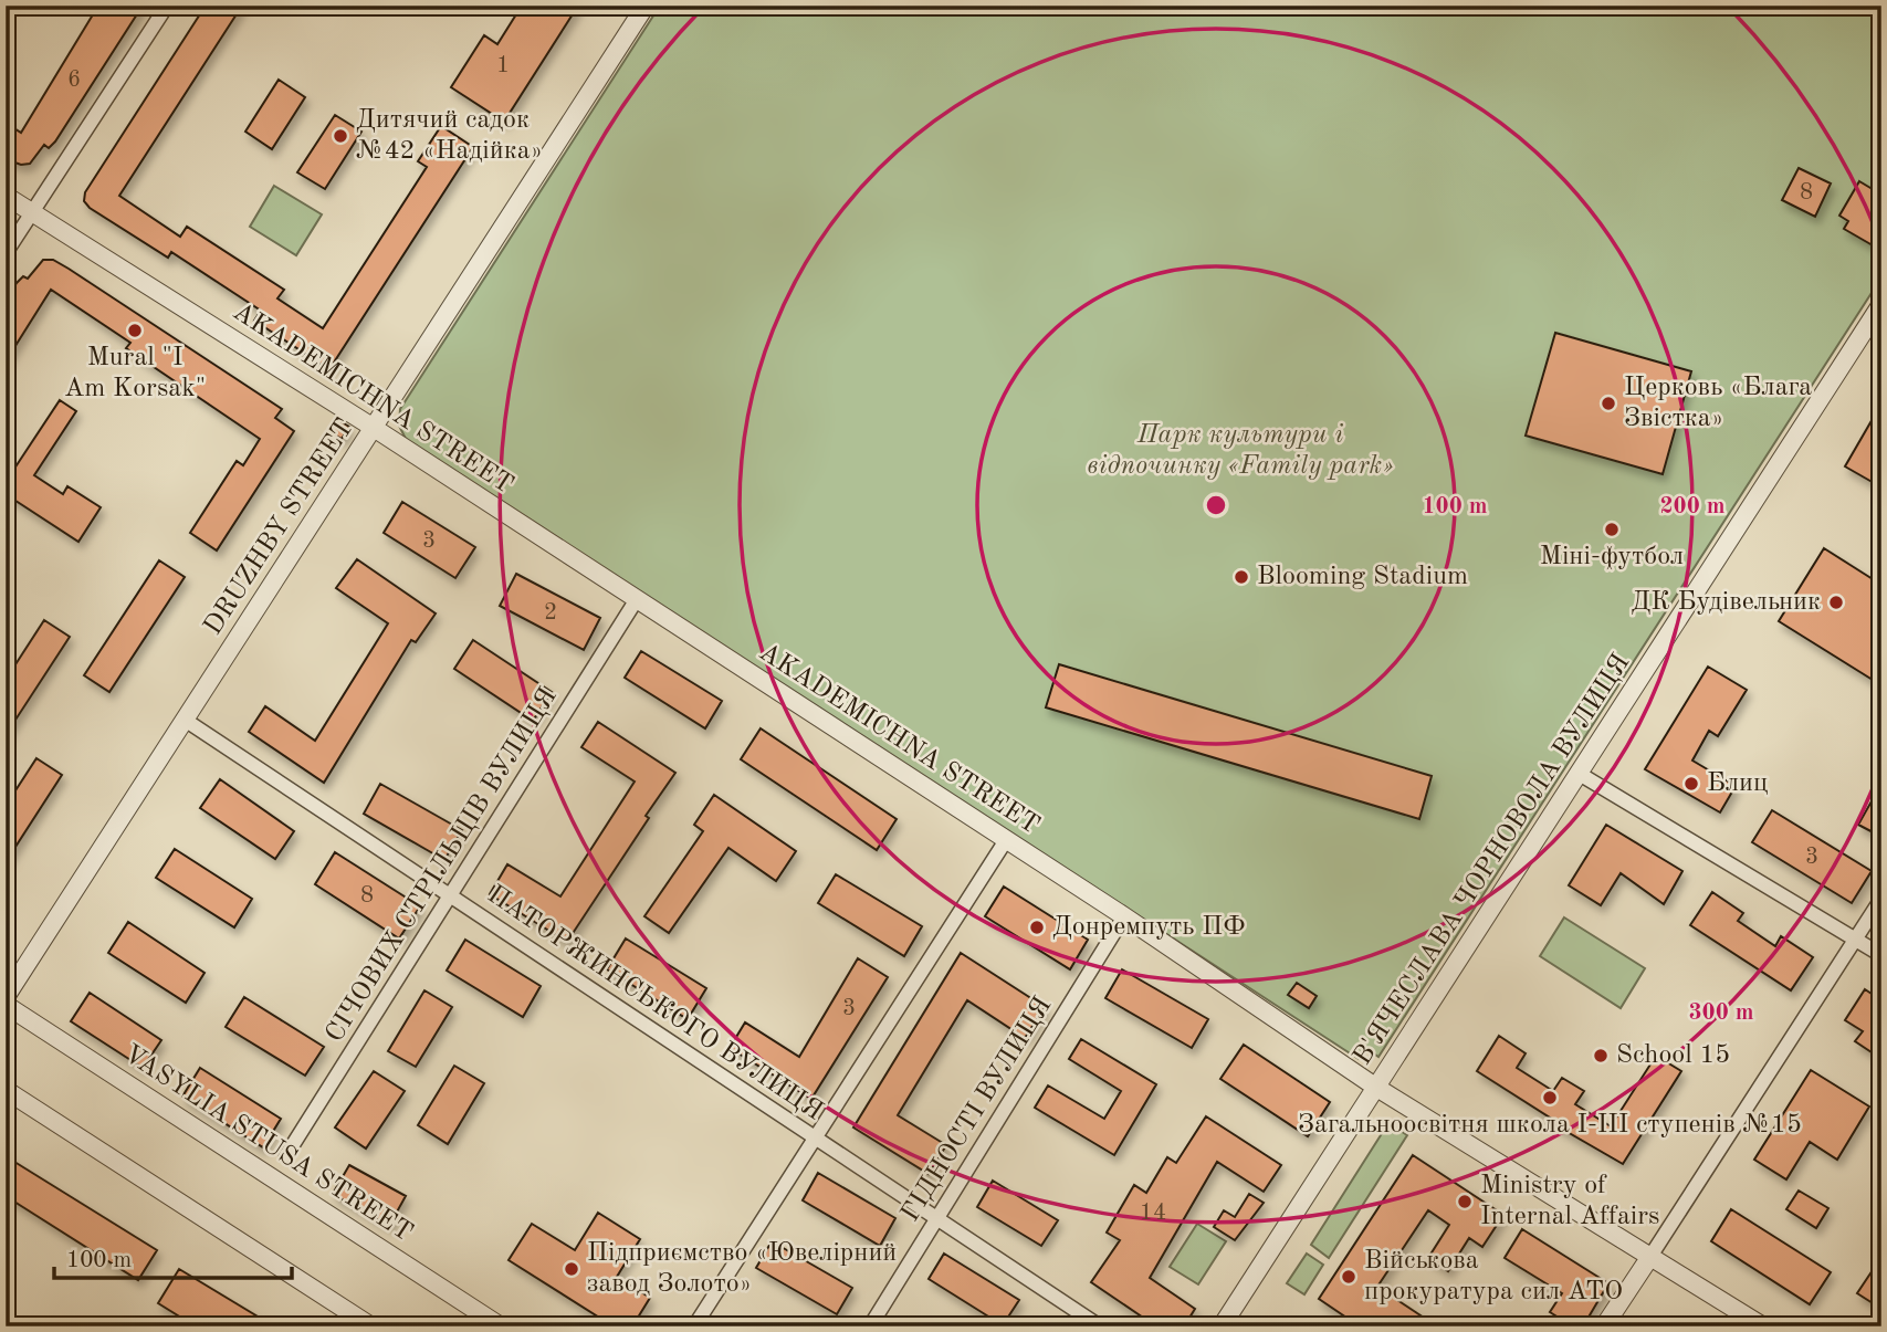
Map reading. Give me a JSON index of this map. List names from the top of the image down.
{
  "streets": {
    "street": [
      "AKADEMICHNA STREET",
      "DRUZHBY STREET",
      "В'ЯЧЕСЛАВА ЧОРНОВОЛА ВУЛИЦЯ",
      "СІЧОВИХ СТРІЛЬЦІВ ВУЛИЦЯ",
      "ПАТОРЖИНСЬКОГО ВУЛИЦЯ",
      "ГІДНОСТІ ВУЛИЦЯ",
      "VASYLIA STUSA STREET"
    ]
  },
  "crossings": [
    ["AKADEMICHNA STREET", "DRUZHBY STREET"],
    ["AKADEMICHNA STREET", "В'ЯЧЕСЛАВА ЧОРНОВОЛА ВУЛИЦЯ"],
    ["AKADEMICHNA STREET", "СІЧОВИХ СТРІЛЬЦІВ ВУЛИЦЯ"],
    ["AKADEMICHNA STREET", "ГІДНОСТІ ВУЛИЦЯ"],
    ["DRUZHBY STREET", "ПАТОРЖИНСЬКОГО ВУЛИЦЯ"],
    ["СІЧОВИХ СТРІЛЬЦІВ ВУЛИЦЯ", "ПАТОРЖИНСЬКОГО ВУЛИЦЯ"],
    ["ПАТОРЖИНСЬКОГО ВУЛИЦЯ", "ГІДНОСТІ ВУЛИЦЯ"]
  ],
  "parks": ["Парк культури і відпочинку «Family park»"],
  "places": [
    "Дитячий садок №42 «Надійка»",
    "Mural \"I Am Korsak\"",
    "Церковь «Блага Звістка»",
    "Міні-футбол",
    "Blooming Stadium",
    "ДК Будівельник",
    "Блиц",
    "Донремпуть ПФ",
    "School 15",
    "Загальноосвітня школа І-ІІІ ступенів №15",
    "Ministry of Internal Affairs",
    "Підприємство «Ювелірний завод Золото»",
    "Військова прокуратура сил АТО"
  ],
  "house_numbers": [
    "1",
    "6",
    "8",
    "3",
    "2",
    "3",
    "8",
    "3",
    "14"
  ],
  "scale_bar": "100 m",
  "rings": ["100 m", "200 m", "300 m"]
}
